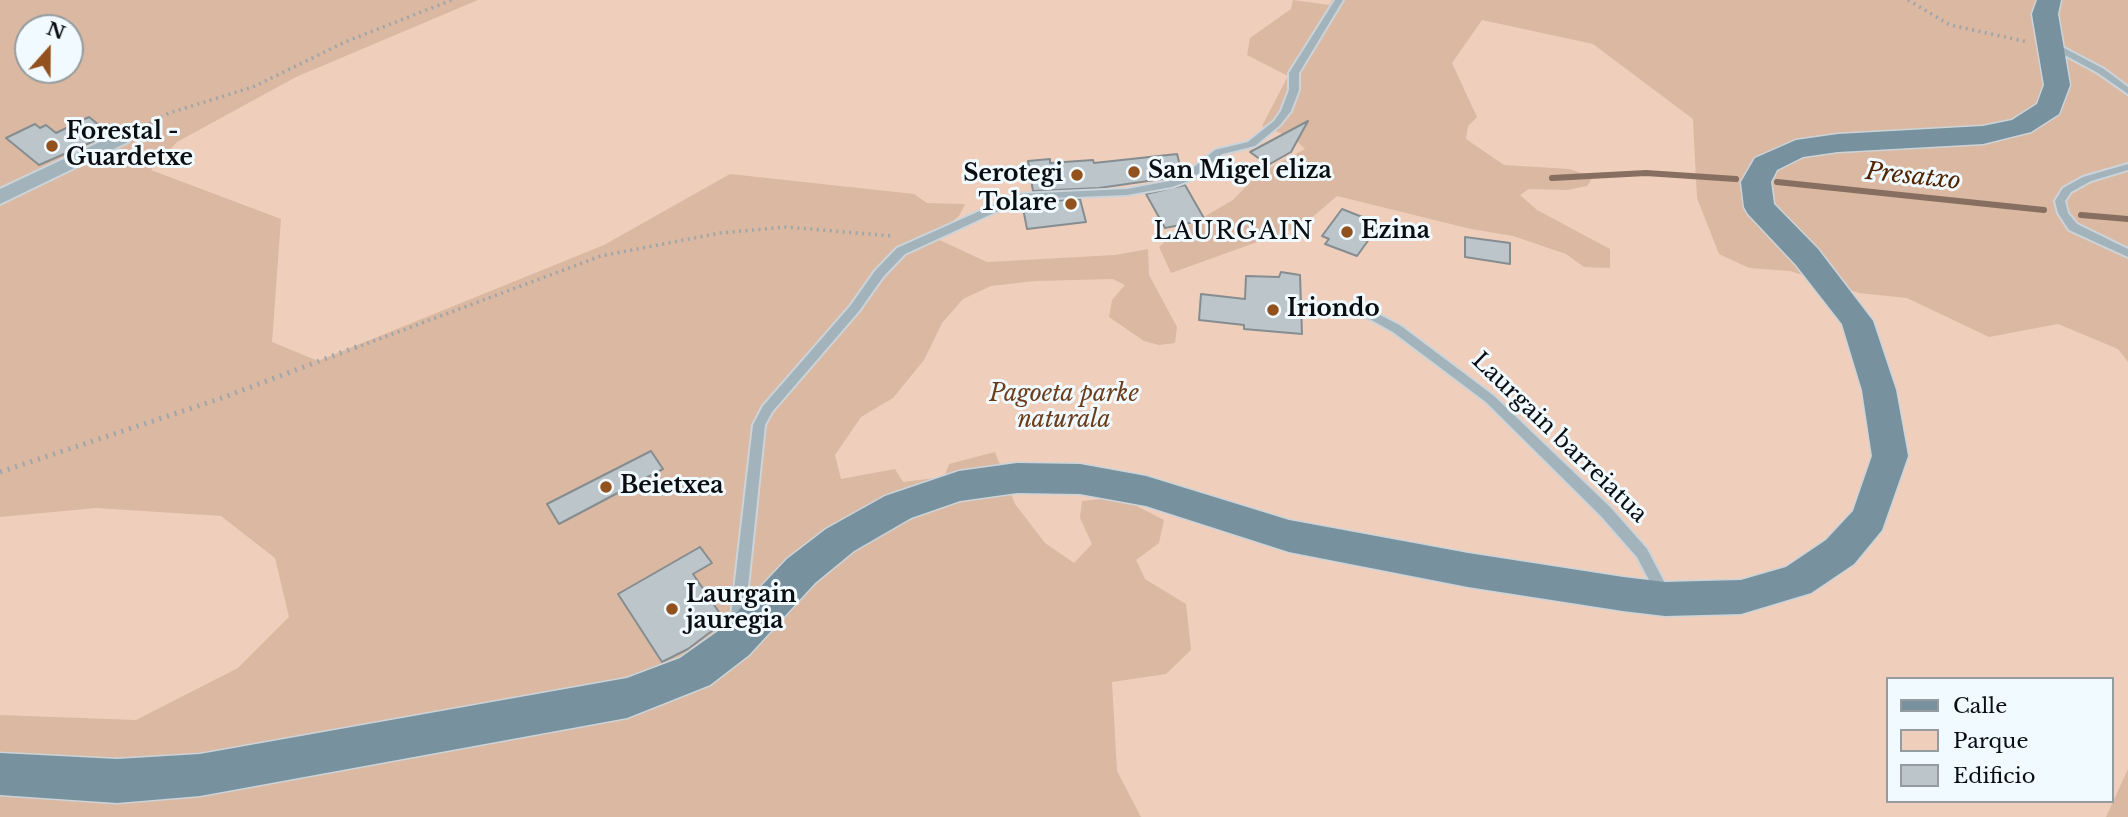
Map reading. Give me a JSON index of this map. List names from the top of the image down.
{
  "streets": {
    "lane": ["Laurgain barreiatua"]
  },
  "districts": ["LAURGAIN"],
  "water": ["Presatxo"],
  "parks": ["Pagoeta parke naturala"],
  "places": [
    "Forestal - Guardetxe",
    "San Migel eliza",
    "Serotegi",
    "Tolare",
    "Ezina",
    "Iriondo",
    "Beietxea",
    "Laurgain jauregia"
  ],
  "legend": ["Calle", "Parque", "Edificio"],
  "north": "top"
}
